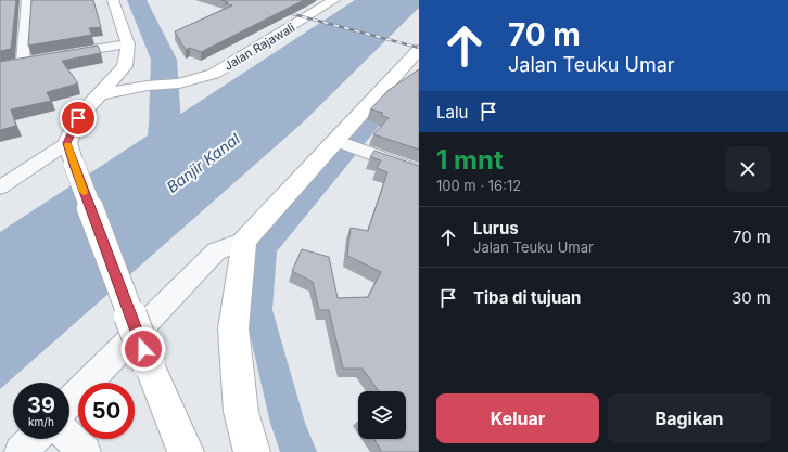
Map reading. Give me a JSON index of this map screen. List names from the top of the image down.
{
  "streets": {
    "street": ["Jalan Rajawali"]
  },
  "water": ["Banjir Kanal"],
  "page": {
    "turn": ["70 m", "Jalan Teuku Umar"],
    "then": "Lalu",
    "heading": ["1 mnt", "100 m · 16:12"],
    "list": [
      {
        "name": "Lurus",
        "note": "Jalan Teuku Umar",
        "value": "70 m"
      },
      {
        "name": "Tiba di tujuan",
        "value": "30 m"
      }
    ],
    "speed": "39 km/h",
    "limit": "50",
    "buttons": ["Keluar", "Bagikan"]
  }
}
